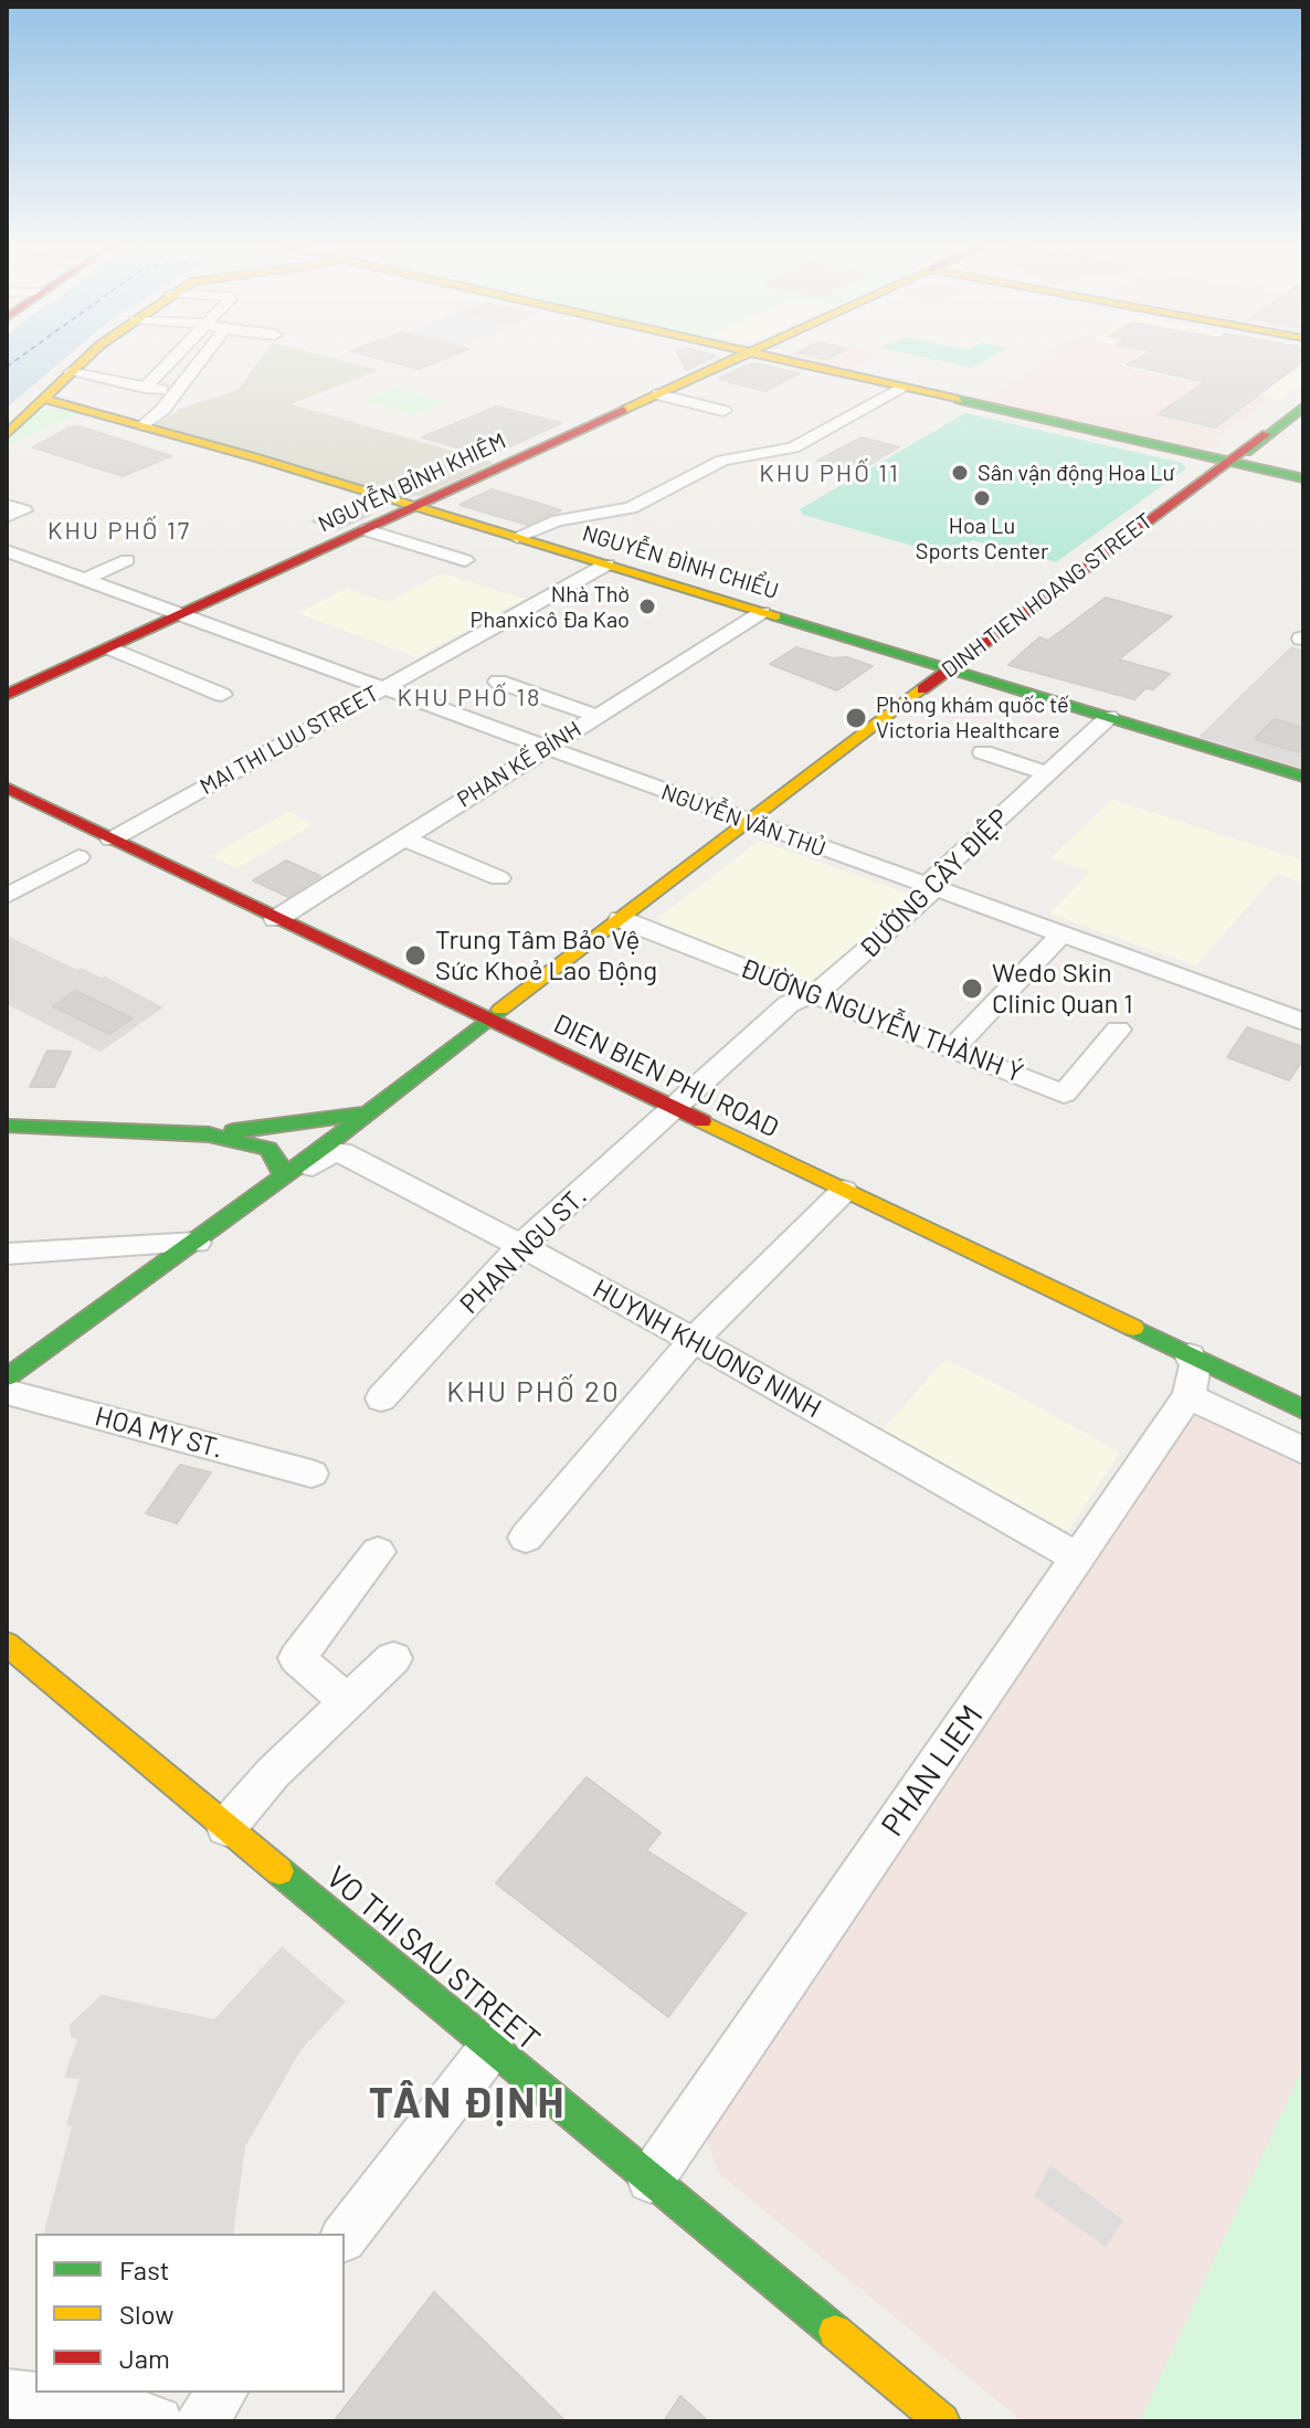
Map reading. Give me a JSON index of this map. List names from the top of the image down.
{
  "streets": {
    "main road": [
      "NGUYỄN BỈNH KHIÊM",
      "NGUYỄN ĐÌNH CHIỂU",
      "DINH TIEN HOANG STREET",
      "DIEN BIEN PHU ROAD",
      "VO THI SAU STREET"
    ],
    "street": [
      "MAI THI LUU STREET",
      "PHAN KẾ BÍNH",
      "NGUYỄN VĂN THỦ",
      "ĐƯỜNG CÂY ĐIỆP",
      "ĐƯỜNG NGUYỄN THÀNH Ý",
      "PHAN NGU ST.",
      "HUYNH KHUONG NINH",
      "HOA MY ST.",
      "PHAN LIEM"
    ]
  },
  "crossings": [
    ["NGUYỄN BỈNH KHIÊM", "NGUYỄN ĐÌNH CHIỂU"],
    ["NGUYỄN BỈNH KHIÊM", "NGUYỄN VĂN THỦ"],
    ["NGUYỄN ĐÌNH CHIỂU", "DINH TIEN HOANG STREET"],
    ["NGUYỄN ĐÌNH CHIỂU", "MAI THI LUU STREET"],
    ["NGUYỄN ĐÌNH CHIỂU", "PHAN KẾ BÍNH"],
    ["NGUYỄN ĐÌNH CHIỂU", "ĐƯỜNG CÂY ĐIỆP"],
    ["DINH TIEN HOANG STREET", "NGUYỄN VĂN THỦ"],
    ["DINH TIEN HOANG STREET", "ĐƯỜNG NGUYỄN THÀNH Ý"],
    ["DINH TIEN HOANG STREET", "DIEN BIEN PHU ROAD"],
    ["MAI THI LUU STREET", "NGUYỄN VĂN THỦ"],
    ["MAI THI LUU STREET", "DIEN BIEN PHU ROAD"],
    ["PHAN KẾ BÍNH", "NGUYỄN VĂN THỦ"],
    ["PHAN KẾ BÍNH", "DIEN BIEN PHU ROAD"],
    ["NGUYỄN VĂN THỦ", "ĐƯỜNG CÂY ĐIỆP"],
    ["ĐƯỜNG CÂY ĐIỆP", "ĐƯỜNG NGUYỄN THÀNH Ý"],
    ["ĐƯỜNG CÂY ĐIỆP", "DIEN BIEN PHU ROAD"],
    ["ĐƯỜNG CÂY ĐIỆP", "PHAN NGU ST."],
    ["DIEN BIEN PHU ROAD", "PHAN NGU ST."],
    ["PHAN NGU ST.", "HUYNH KHUONG NINH"],
    ["HUYNH KHUONG NINH", "PHAN LIEM"],
    ["PHAN LIEM", "VO THI SAU STREET"]
  ],
  "districts": [
    "KHU PHỐ 11",
    "KHU PHỐ 17",
    "KHU PHỐ 18",
    "KHU PHỐ 20",
    "TÂN ĐỊNH"
  ],
  "places": [
    "Sân vận động Hoa Lư",
    "Hoa Lu Sports Center",
    "Nhà Thờ Phanxicô Đa Kao",
    "Phòng khám quốc tế Victoria Healthcare",
    "Trung Tâm Bảo Vệ Sức Khoẻ Lao Động",
    "Wedo Skin Clinic Quan 1"
  ],
  "legend": ["Fast", "Slow", "Jam"]
}
